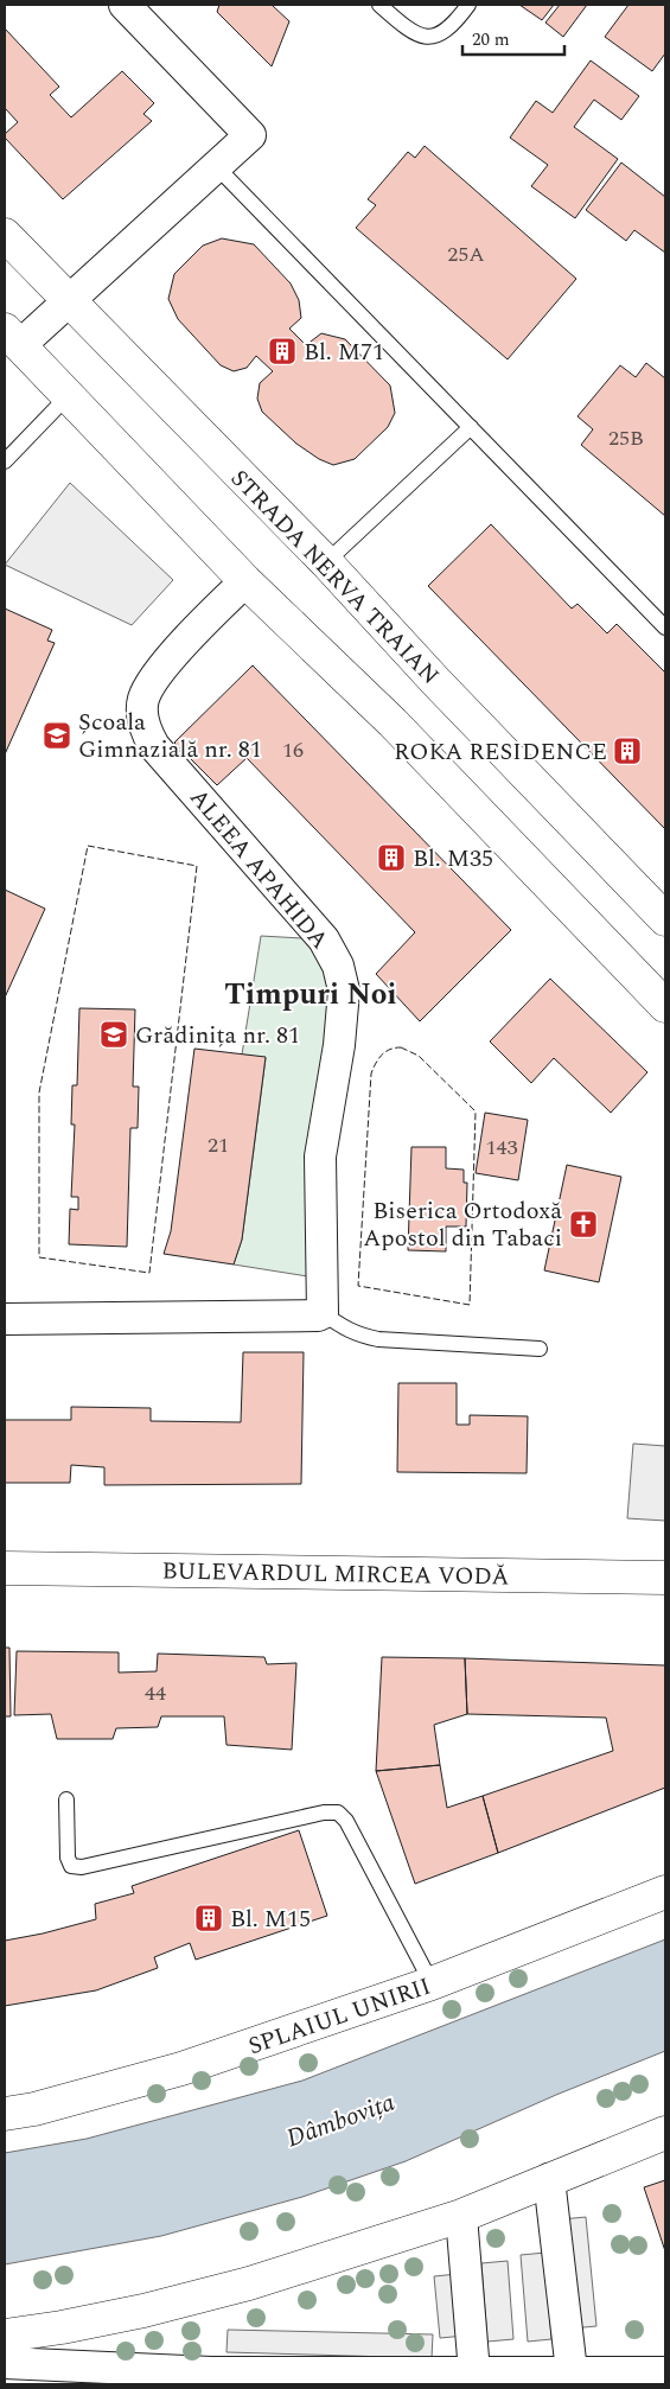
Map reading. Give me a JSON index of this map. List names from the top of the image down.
{
  "streets": {
    "main road": ["STRADA NERVA TRAIAN", "BULEVARDUL MIRCEA VODĂ", "SPLAIUL UNIRII"],
    "street": ["ALEEA APAHIDA"]
  },
  "districts": ["Timpuri Noi"],
  "water": ["Dâmbovița"],
  "places": {
    "building": [
      "Bl. M71",
      "ROKA RESIDENCE",
      "Bl. M35",
      "Bl. M15"
    ],
    "school or university": ["Școala Gimnazială nr. 81", "Grădinița nr. 81"],
    "church": ["Biserica Ortodoxă Apostol din Tabaci"]
  },
  "house_numbers": [
    "25A",
    "25B",
    "16",
    "21",
    "143",
    "44"
  ],
  "scale_bar": "20 m"
}
